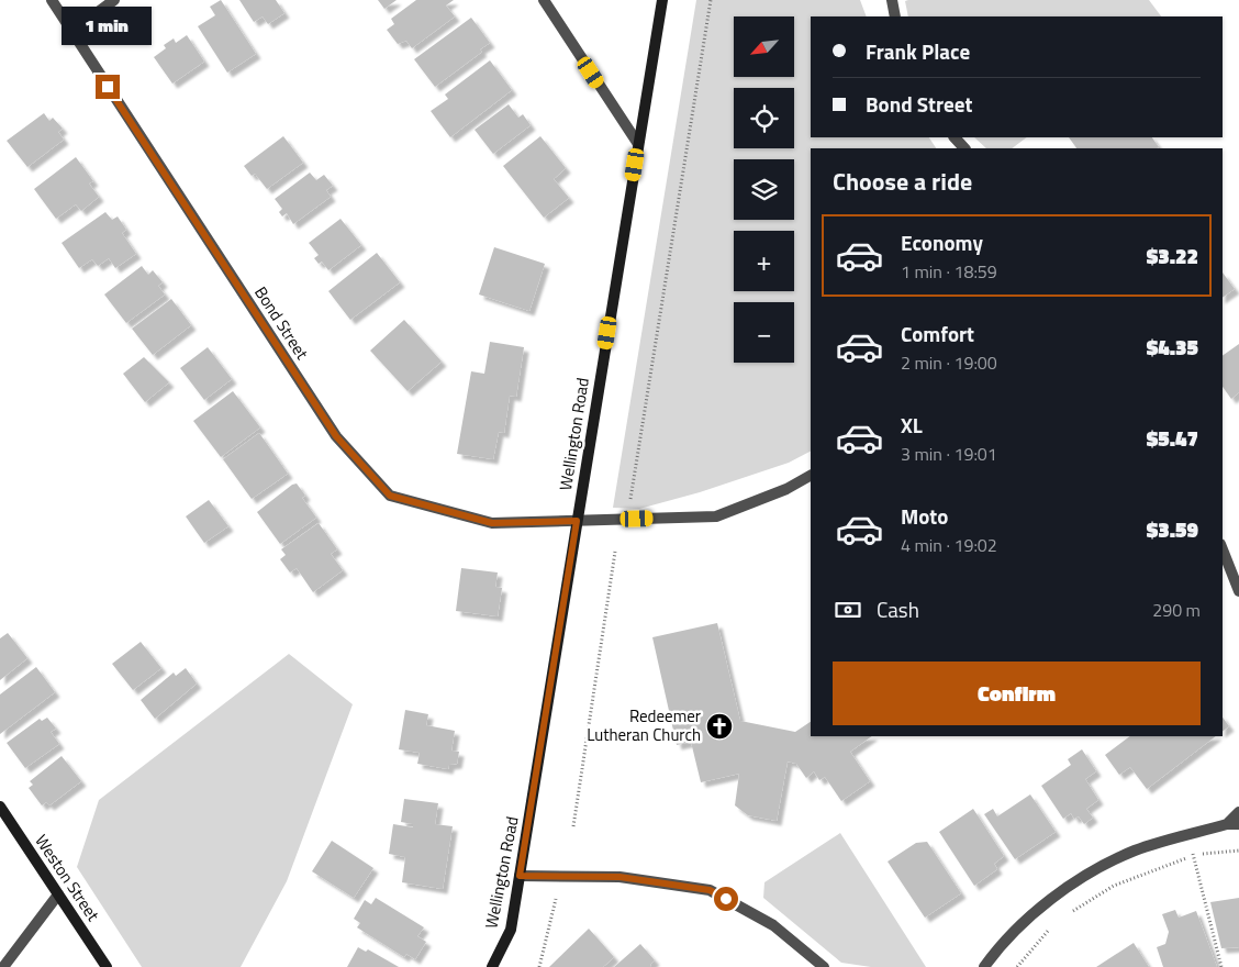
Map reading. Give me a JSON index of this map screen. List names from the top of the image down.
{
  "streets": {
    "main road": ["Wellington Road", "Weston Street"],
    "street": ["Bond Street"]
  },
  "crossings": [
    ["Bond Street", "Wellington Road"]
  ],
  "places": {
    "church": ["Redeemer Lutheran Church"]
  },
  "north": "bottom left",
  "page": {
    "bubble": "1 min",
    "map_buttons": ["+", "−"],
    "banner": ["Frank Place", "Bond Street"],
    "heading": "Choose a ride",
    "list": [
      {
        "name": "Economy",
        "note": "1 min · 18:59",
        "value": "$3.22"
      },
      {
        "name": "Comfort",
        "note": "2 min · 19:00",
        "value": "$4.35"
      },
      {
        "name": "XL",
        "note": "3 min · 19:01",
        "value": "$5.47"
      },
      {
        "name": "Moto",
        "note": "4 min · 19:02",
        "value": "$3.59"
      }
    ],
    "pay": ["Cash", "290 m"],
    "buttons": "Confirm"
  }
}
